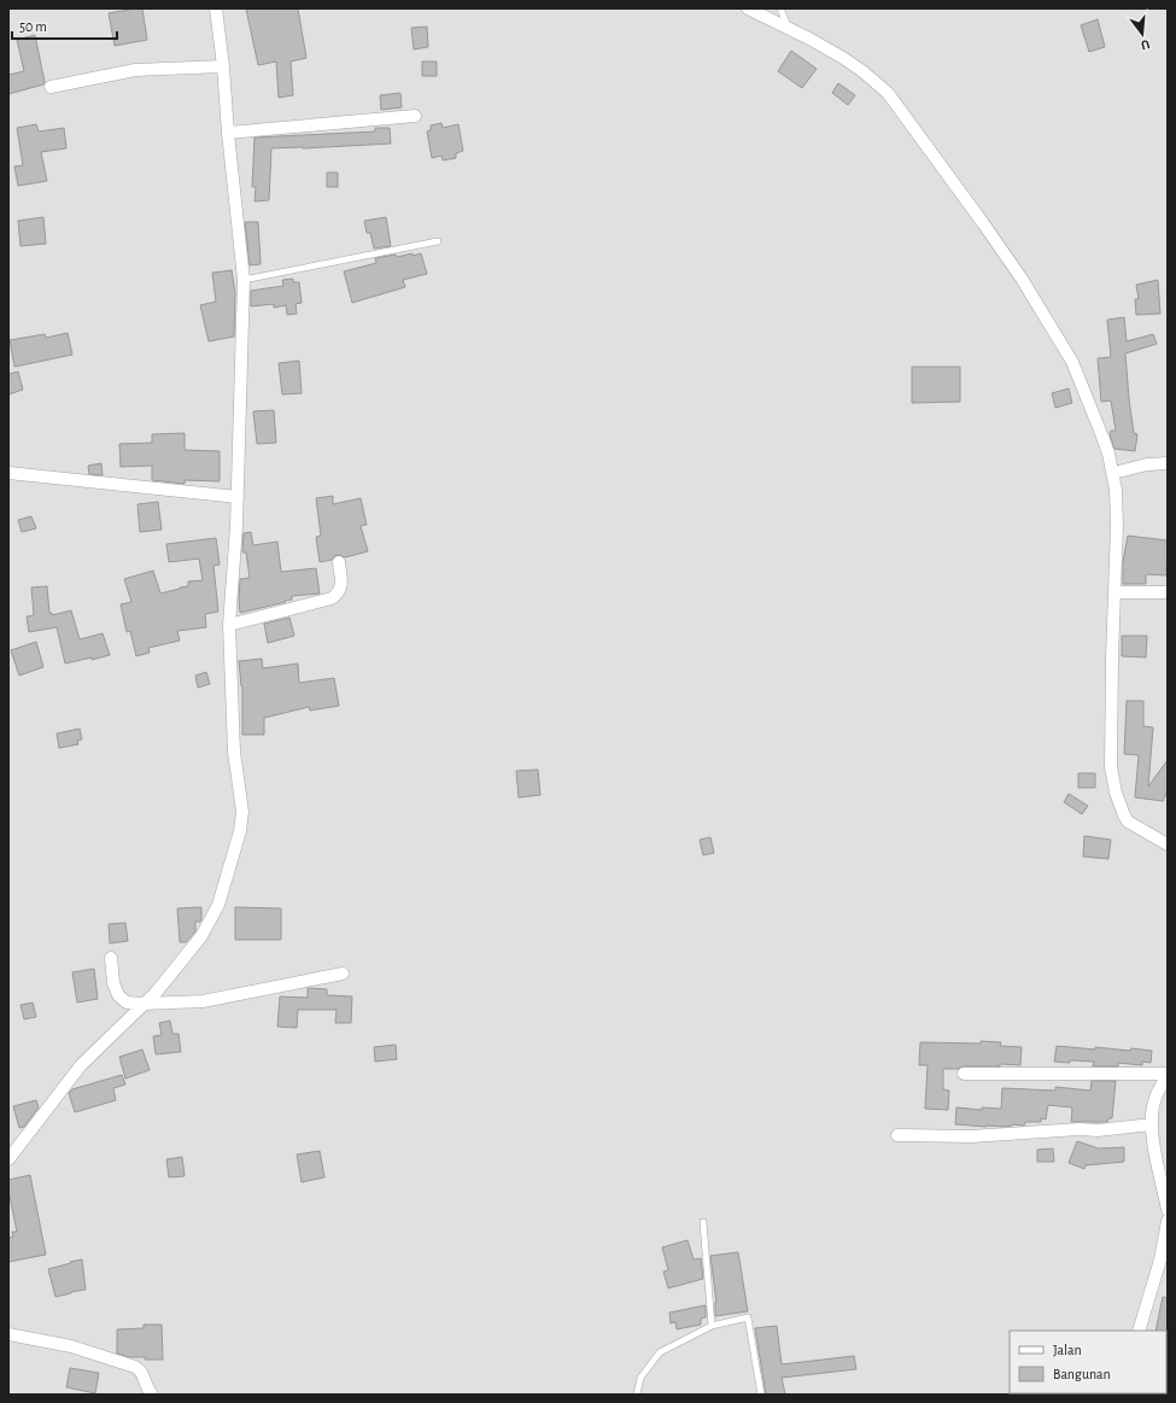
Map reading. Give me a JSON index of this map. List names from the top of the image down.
{
  "legend": ["Jalan", "Bangunan"],
  "scale_bar": "50 m",
  "north": "bottom"
}
